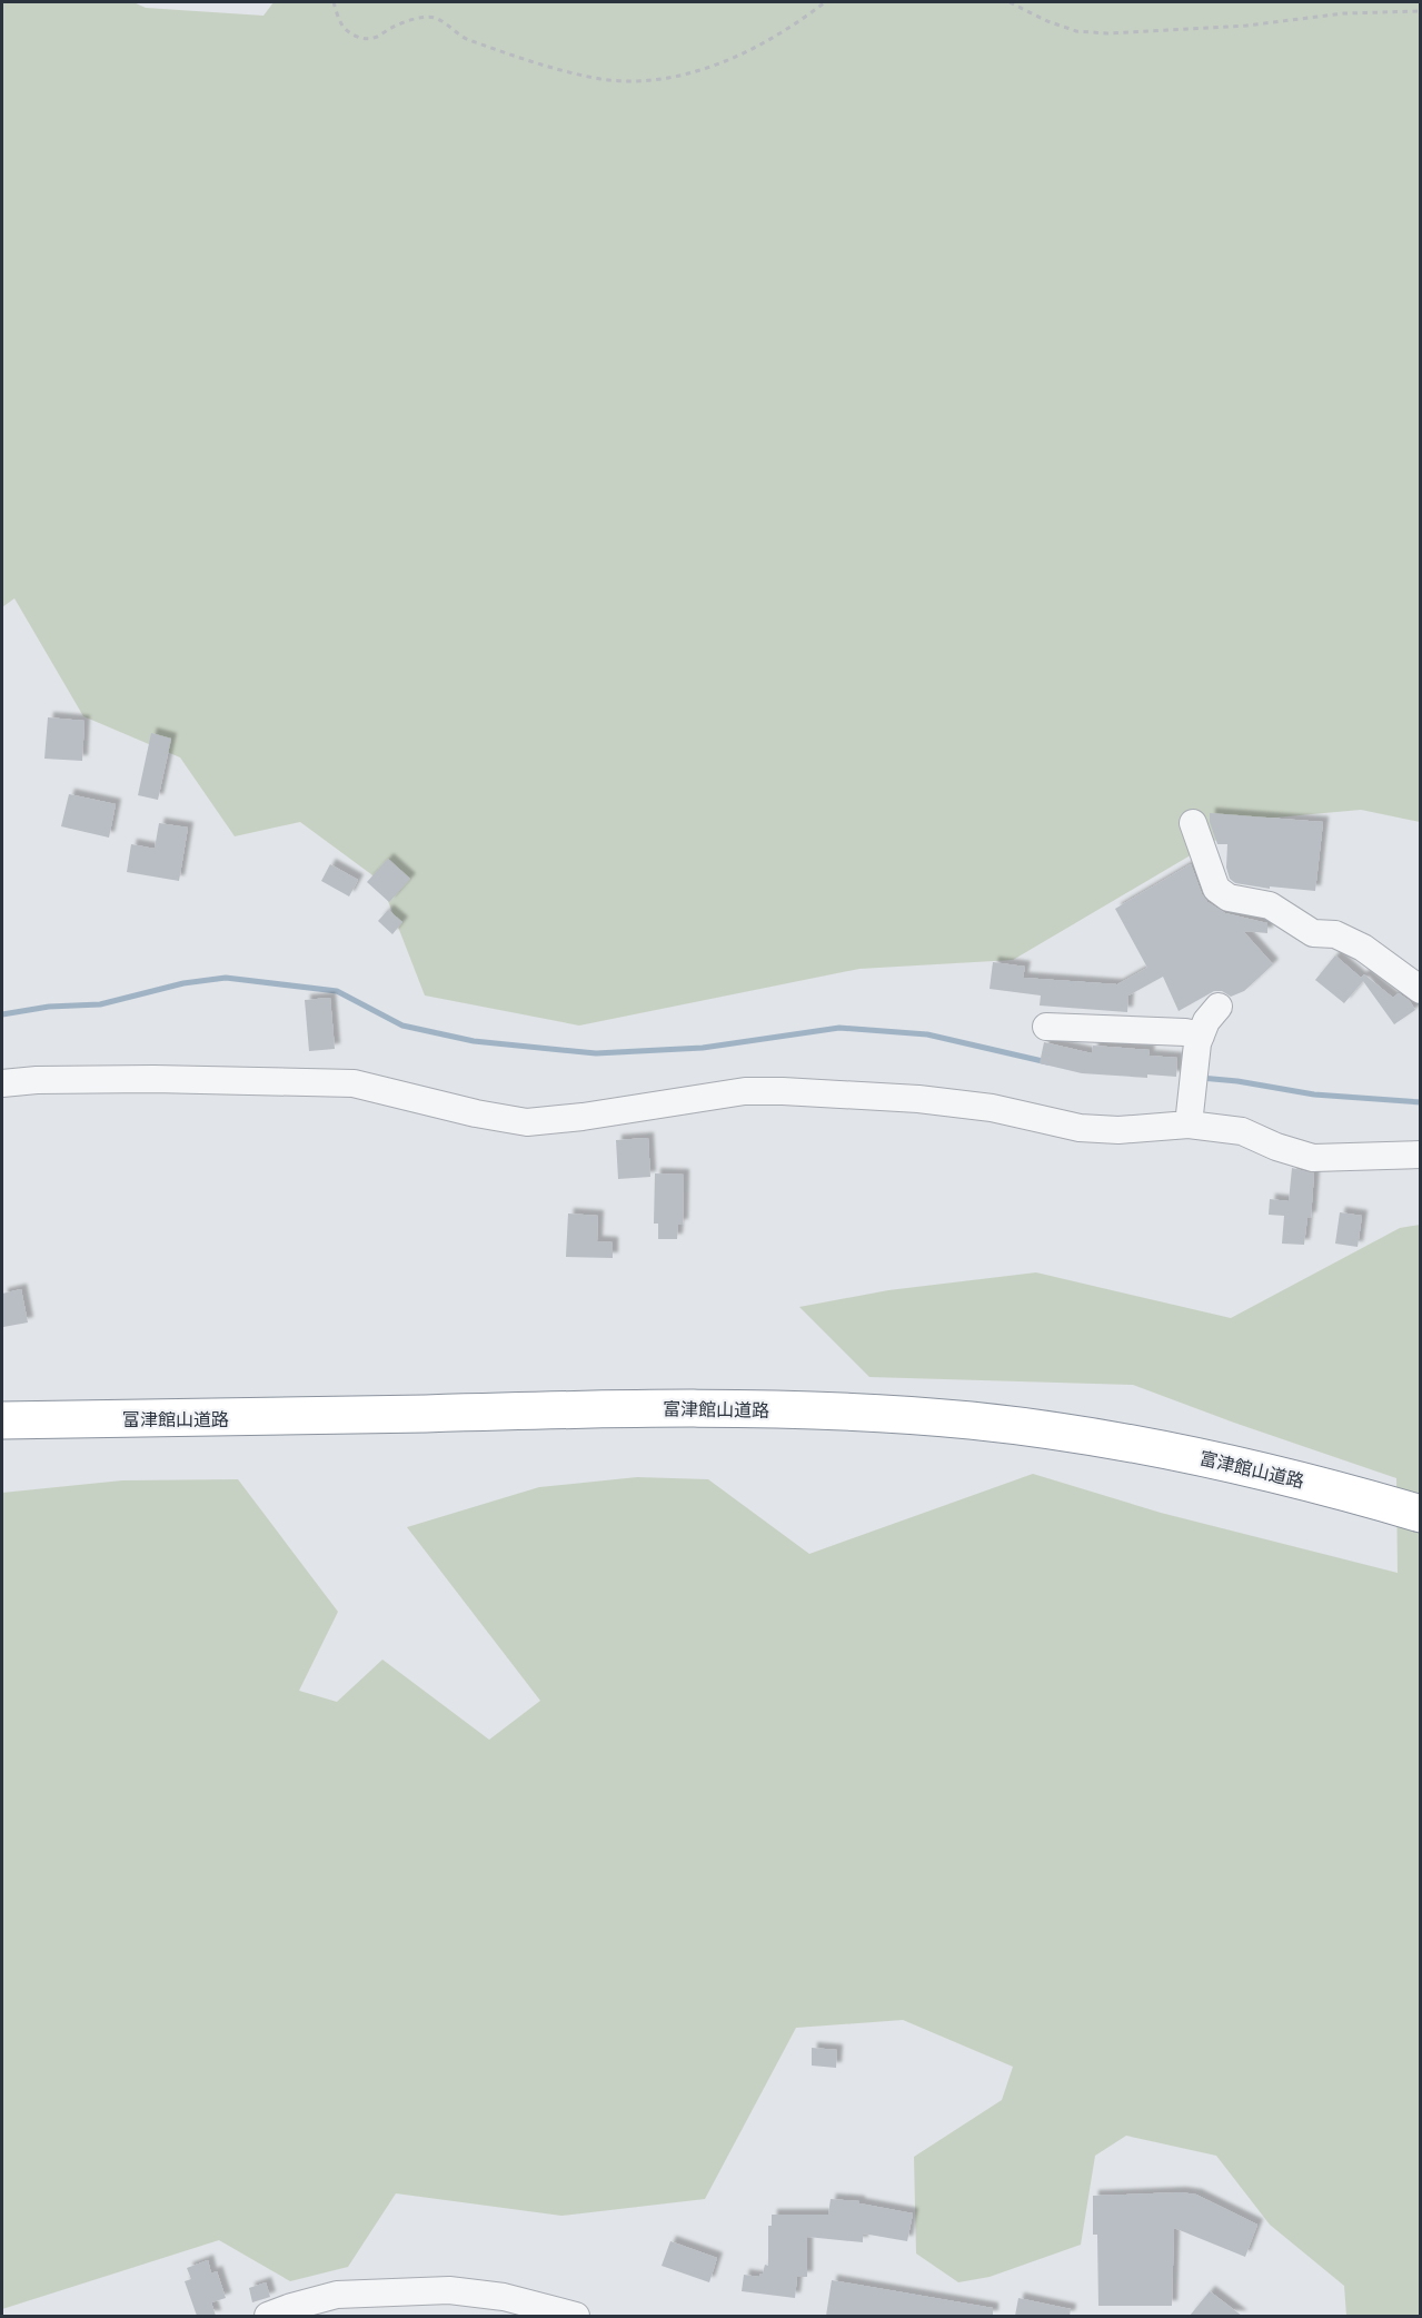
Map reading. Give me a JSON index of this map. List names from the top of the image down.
{
  "streets": {
    "highway": ["富津館山道路"]
  }
}
